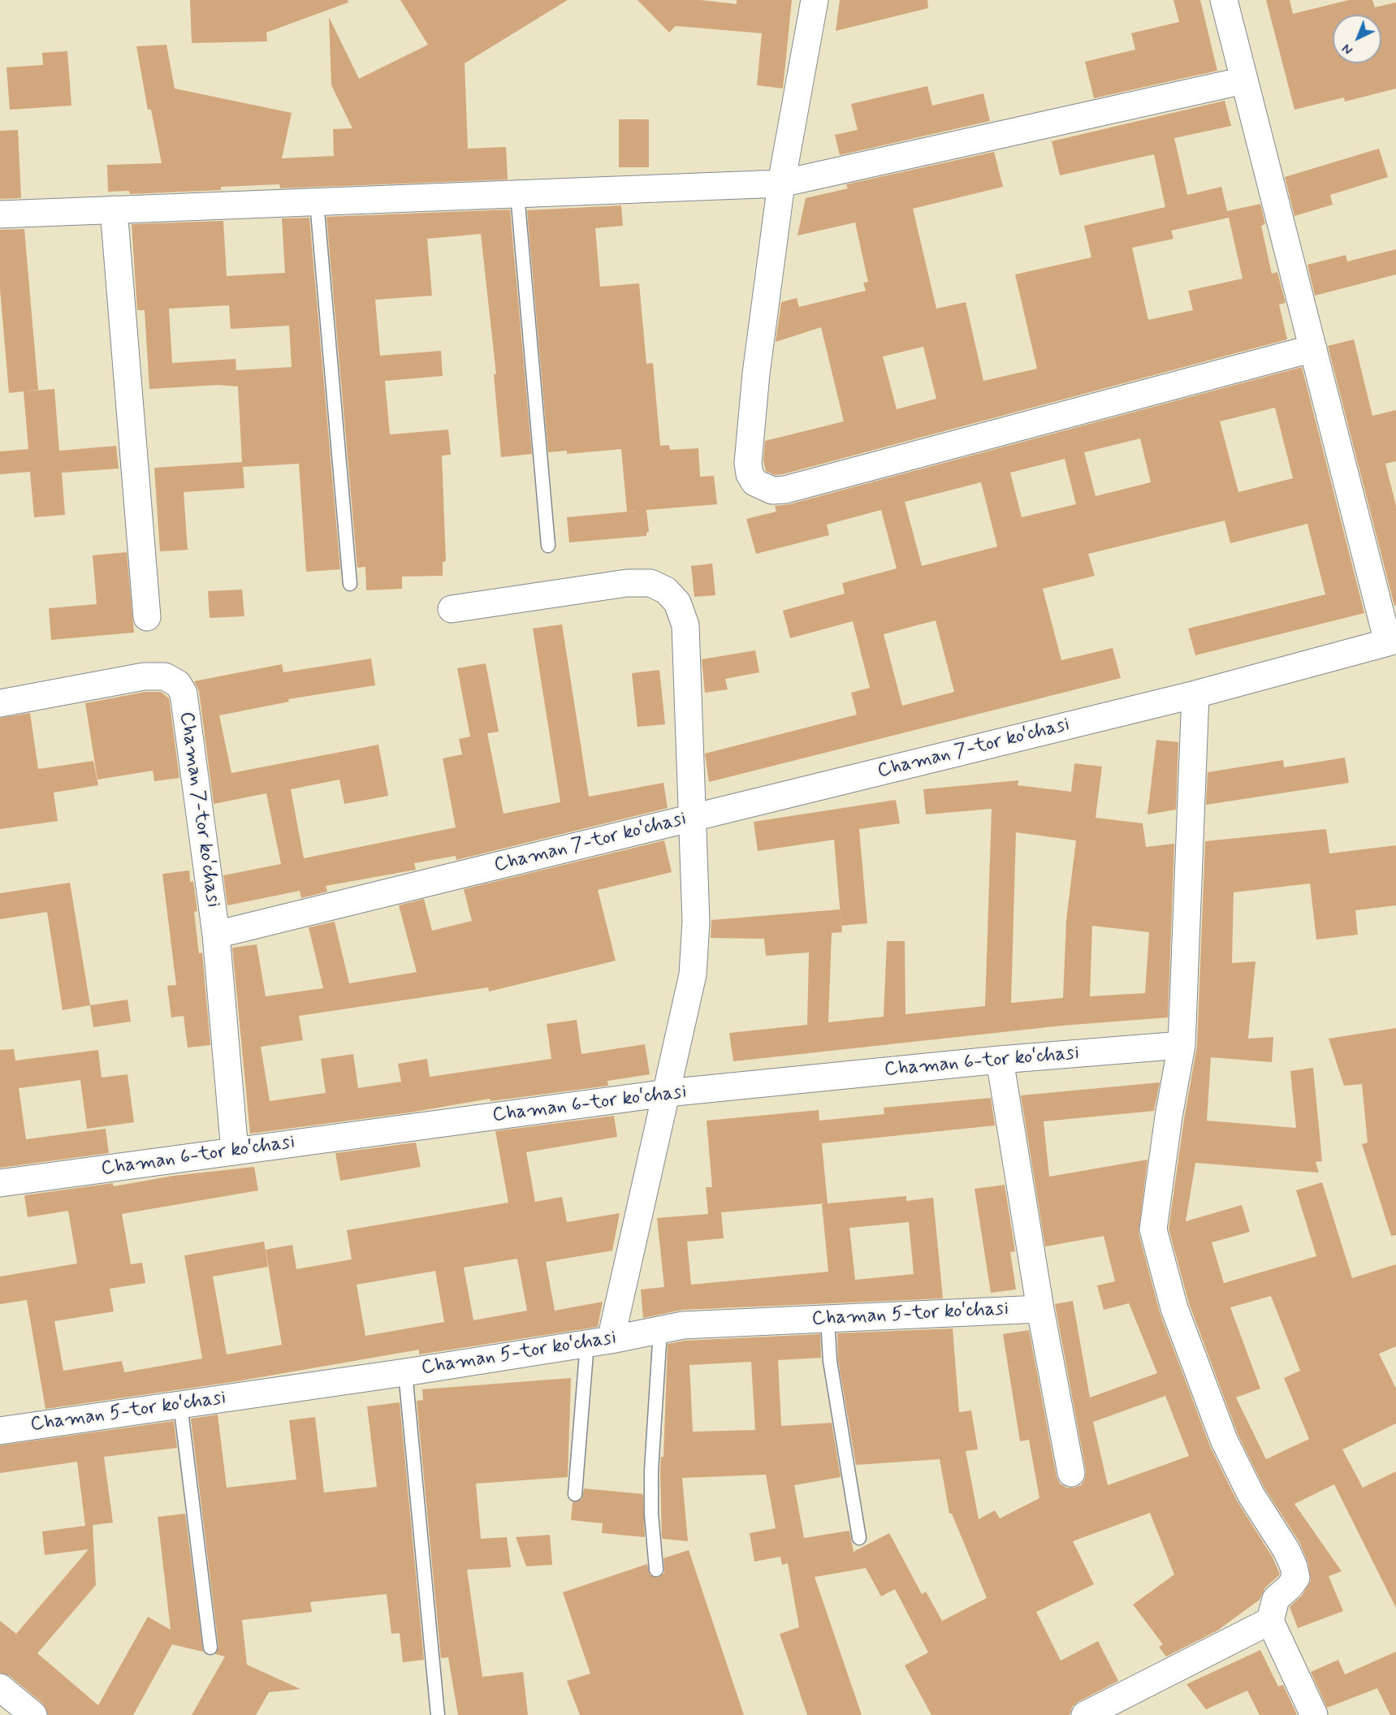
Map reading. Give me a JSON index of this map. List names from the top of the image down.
{
  "streets": {
    "street": ["Chaman 7-tor koʻchasi", "Chaman 6-tor koʻchasi", "Chaman 5-tor koʻchasi"]
  },
  "north": "bottom left"
}
